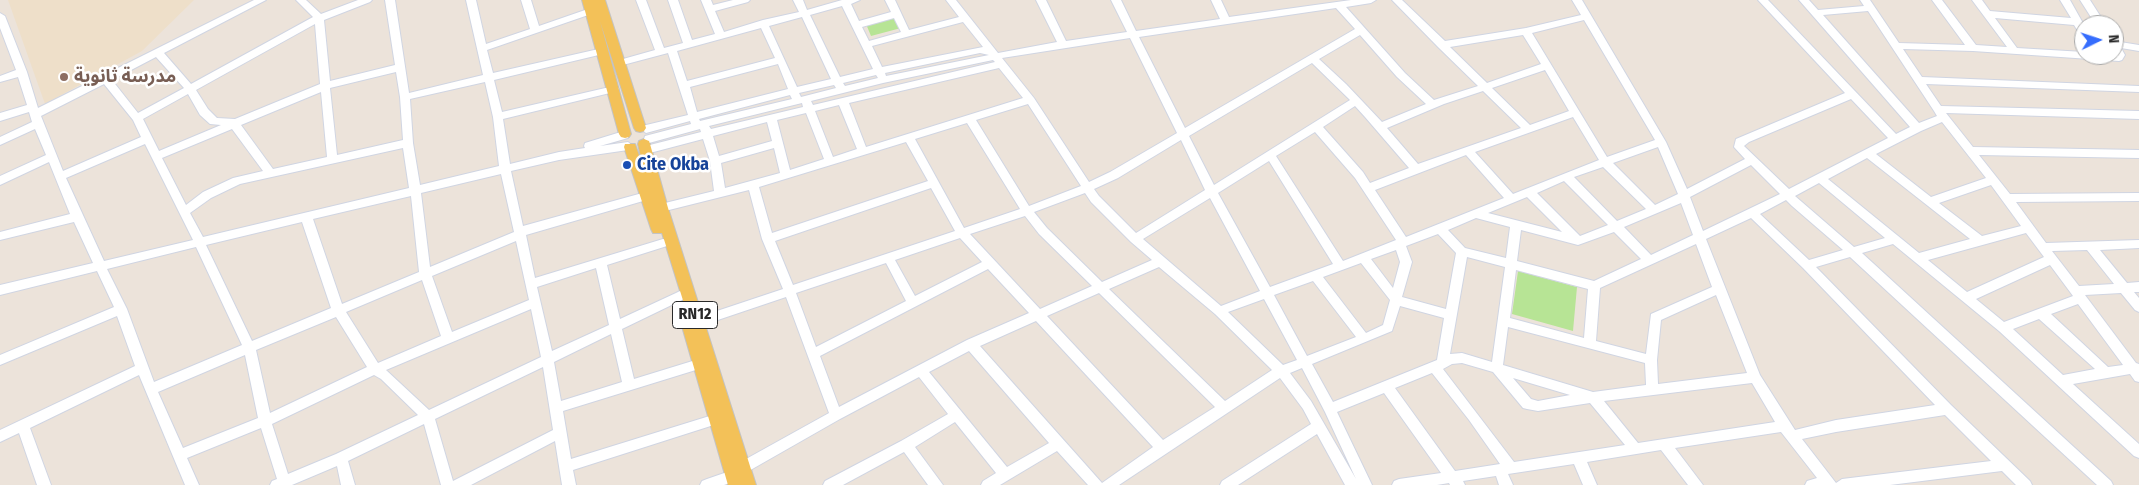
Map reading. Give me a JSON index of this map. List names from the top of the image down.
{
  "streets": {
    "main road": ["RN12"]
  },
  "places": ["مدرسة ثانوية", "Cite Okba"],
  "north": "right"
}
